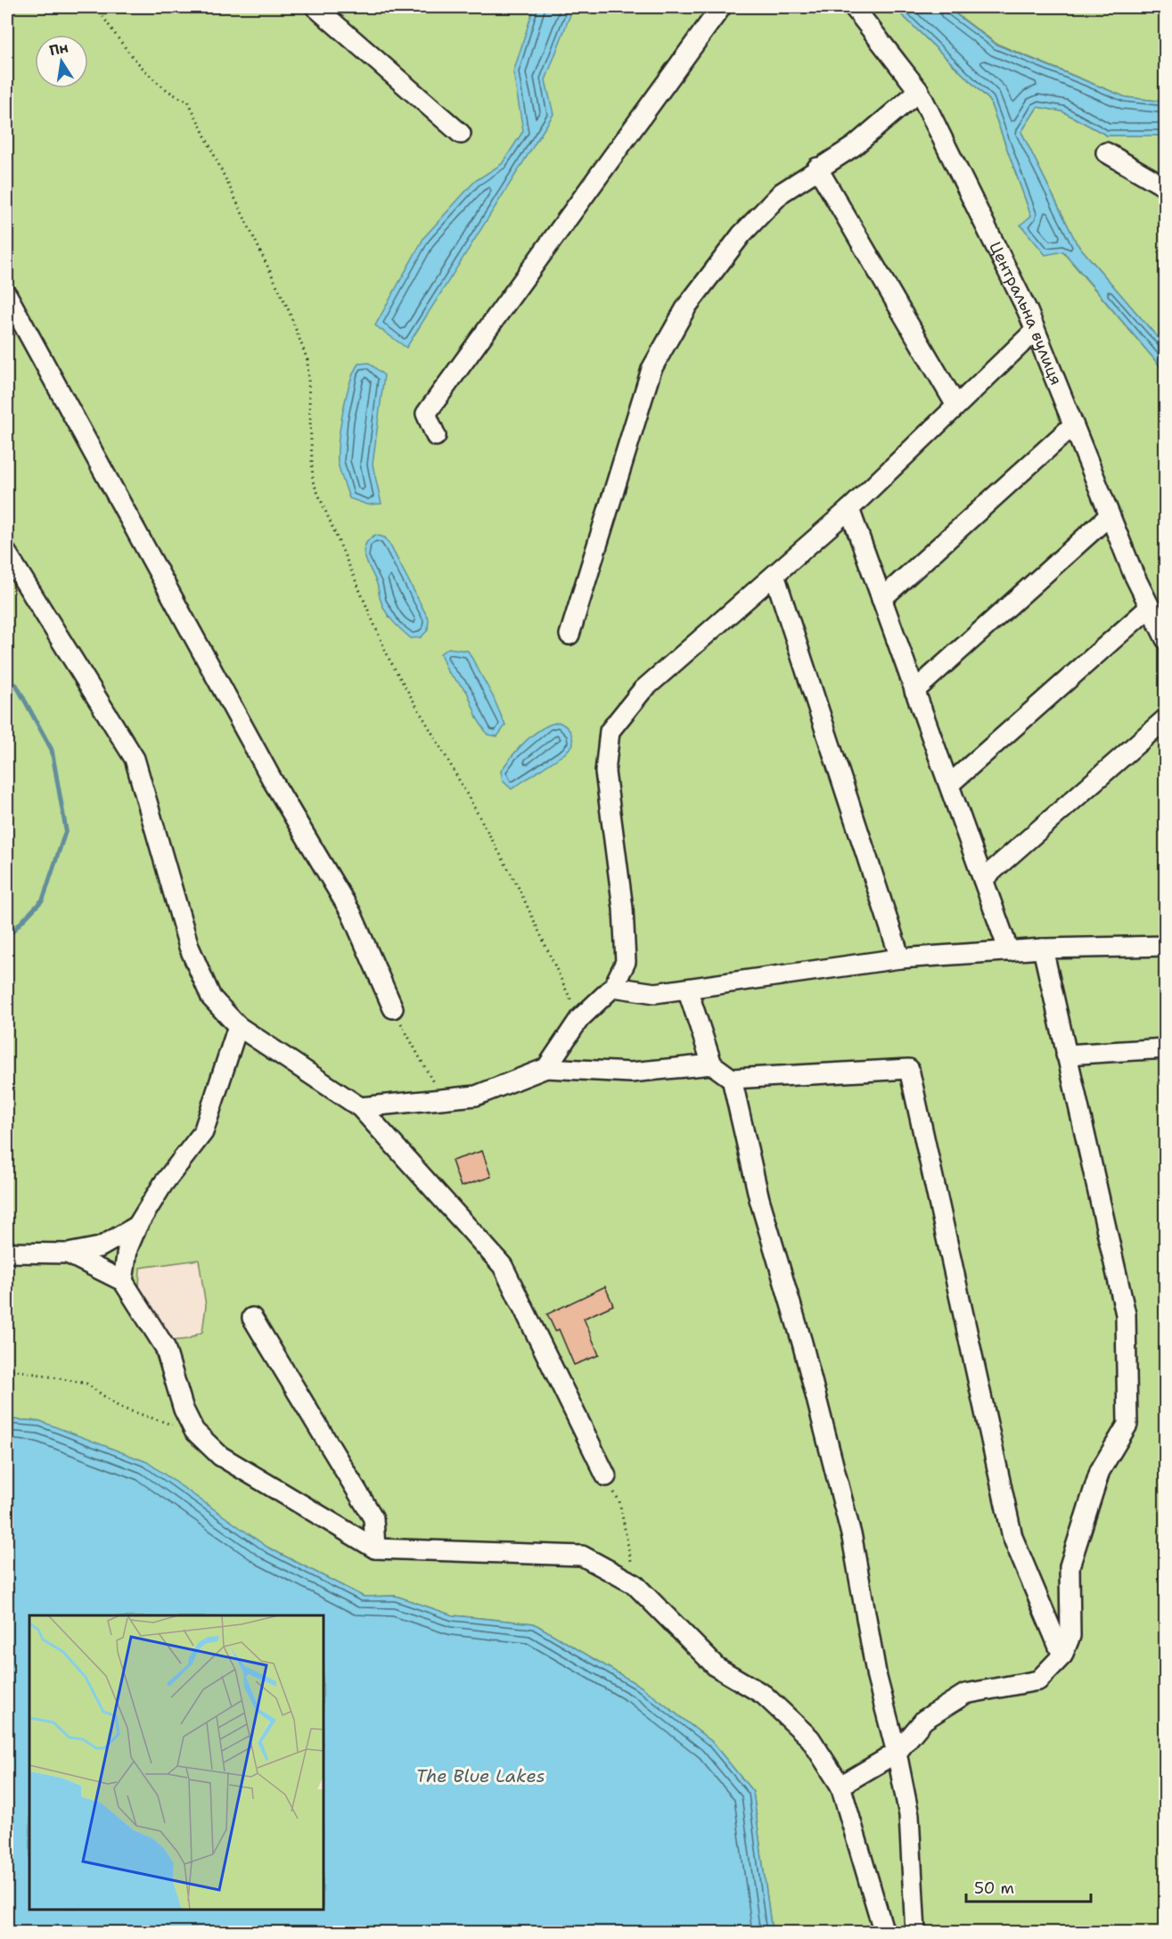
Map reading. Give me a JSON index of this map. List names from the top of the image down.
{
  "streets": {
    "street": ["Центральна вулиця"]
  },
  "water": ["The Blue Lakes"],
  "scale_bar": "50 m",
  "north": "top"
}
